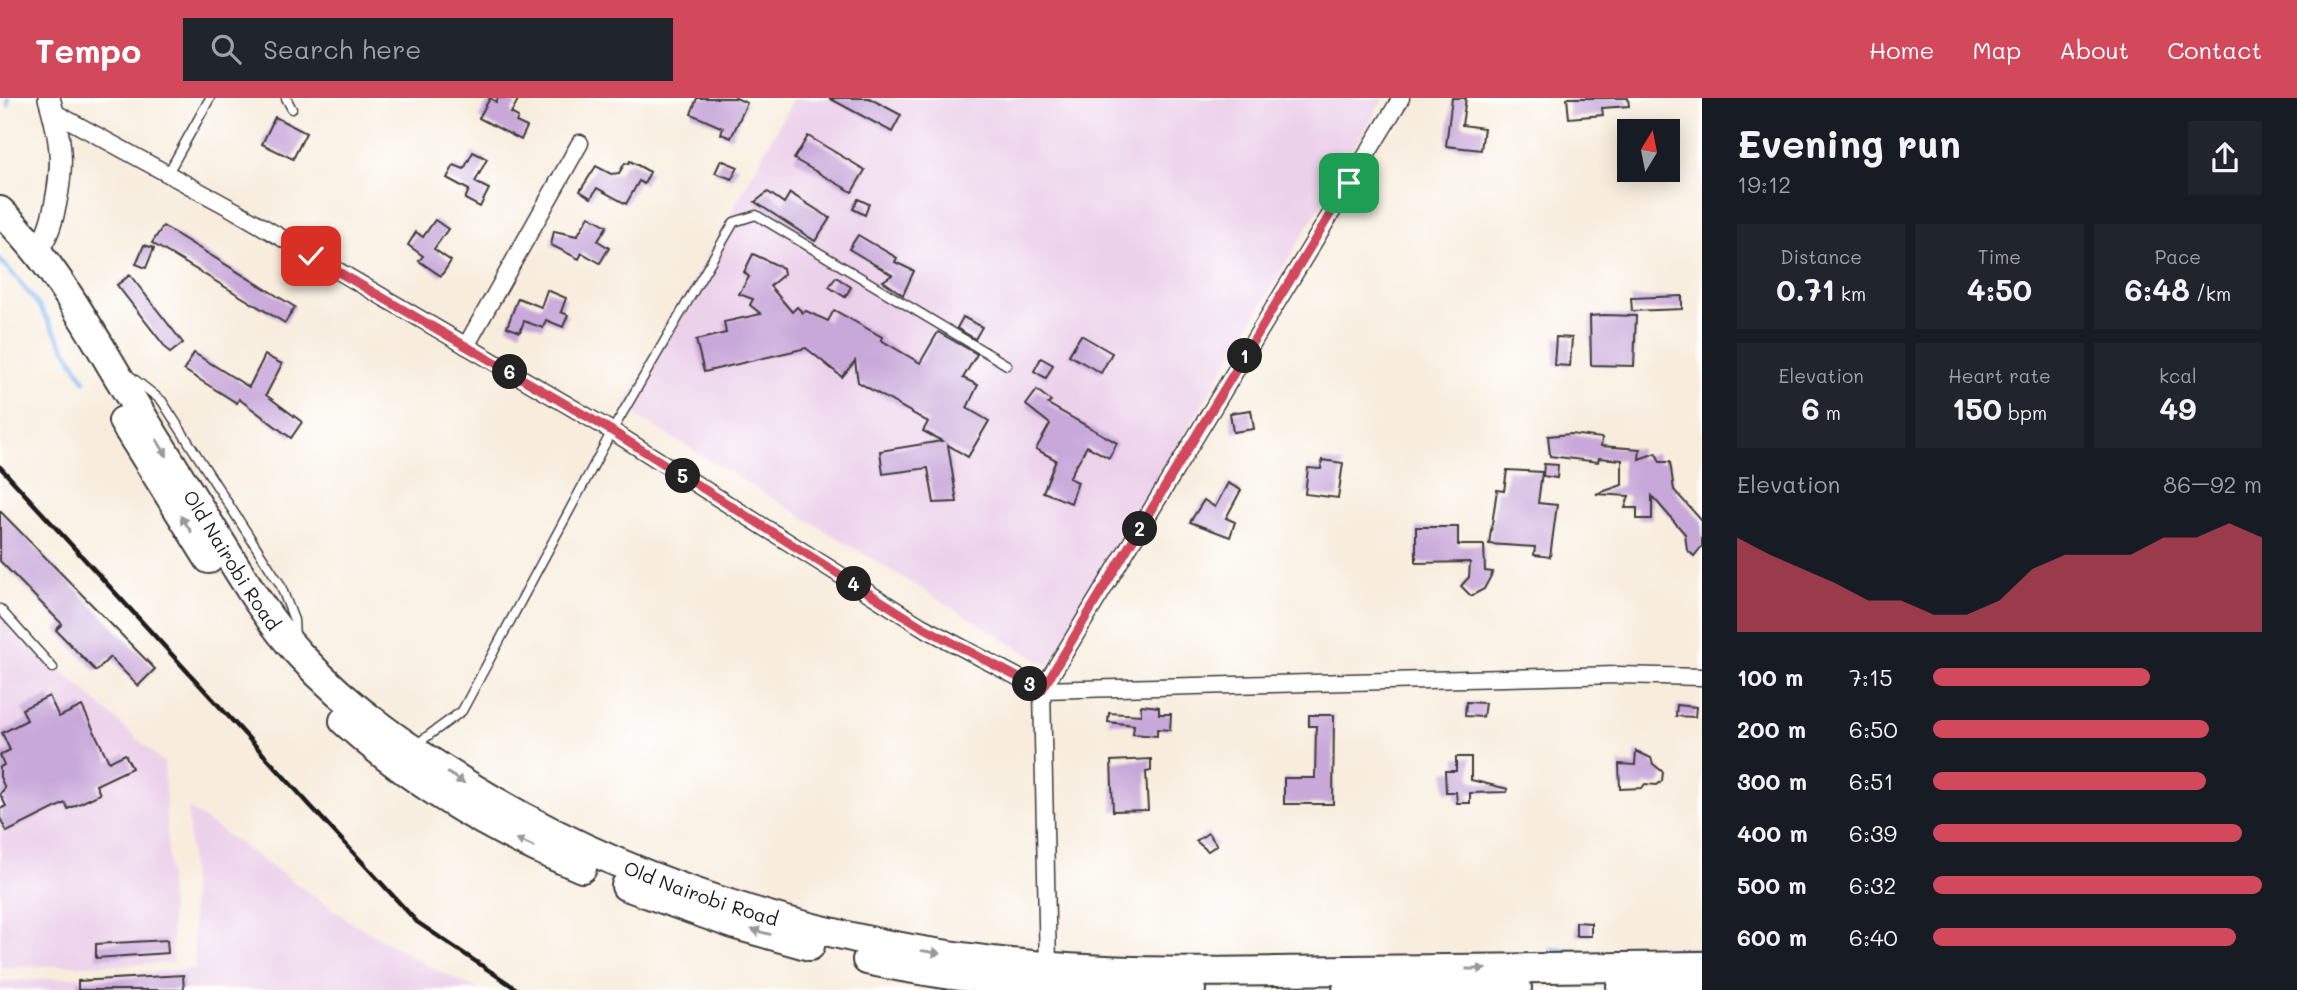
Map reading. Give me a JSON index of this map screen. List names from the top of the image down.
{
  "streets": {
    "highway": ["Old Nairobi Road"]
  },
  "north": "top",
  "page": {
    "header": "Tempo",
    "search": "Search here",
    "nav": [
      "Home",
      "Map",
      "About",
      "Contact"
    ],
    "heading": ["Evening run", "19:12"],
    "stats": [
      ["Distance", "0.71 km"],
      ["Time", "4:50"],
      ["Pace", "6:48 /km"],
      ["Elevation", "6 m"],
      ["Heart rate", "150 bpm"],
      ["kcal", "49"]
    ],
    "pins": [
      "1",
      "6",
      "5",
      "2",
      "4",
      "3"
    ],
    "chart": ["Elevation", "86–92 m"],
    "list": [
      {
        "name": "100 m",
        "note": "7:15"
      },
      {
        "name": "200 m",
        "note": "6:50"
      },
      {
        "name": "300 m",
        "note": "6:51"
      },
      {
        "name": "400 m",
        "note": "6:39"
      },
      {
        "name": "500 m",
        "note": "6:32"
      },
      {
        "name": "600 m",
        "note": "6:40"
      }
    ]
  }
}
